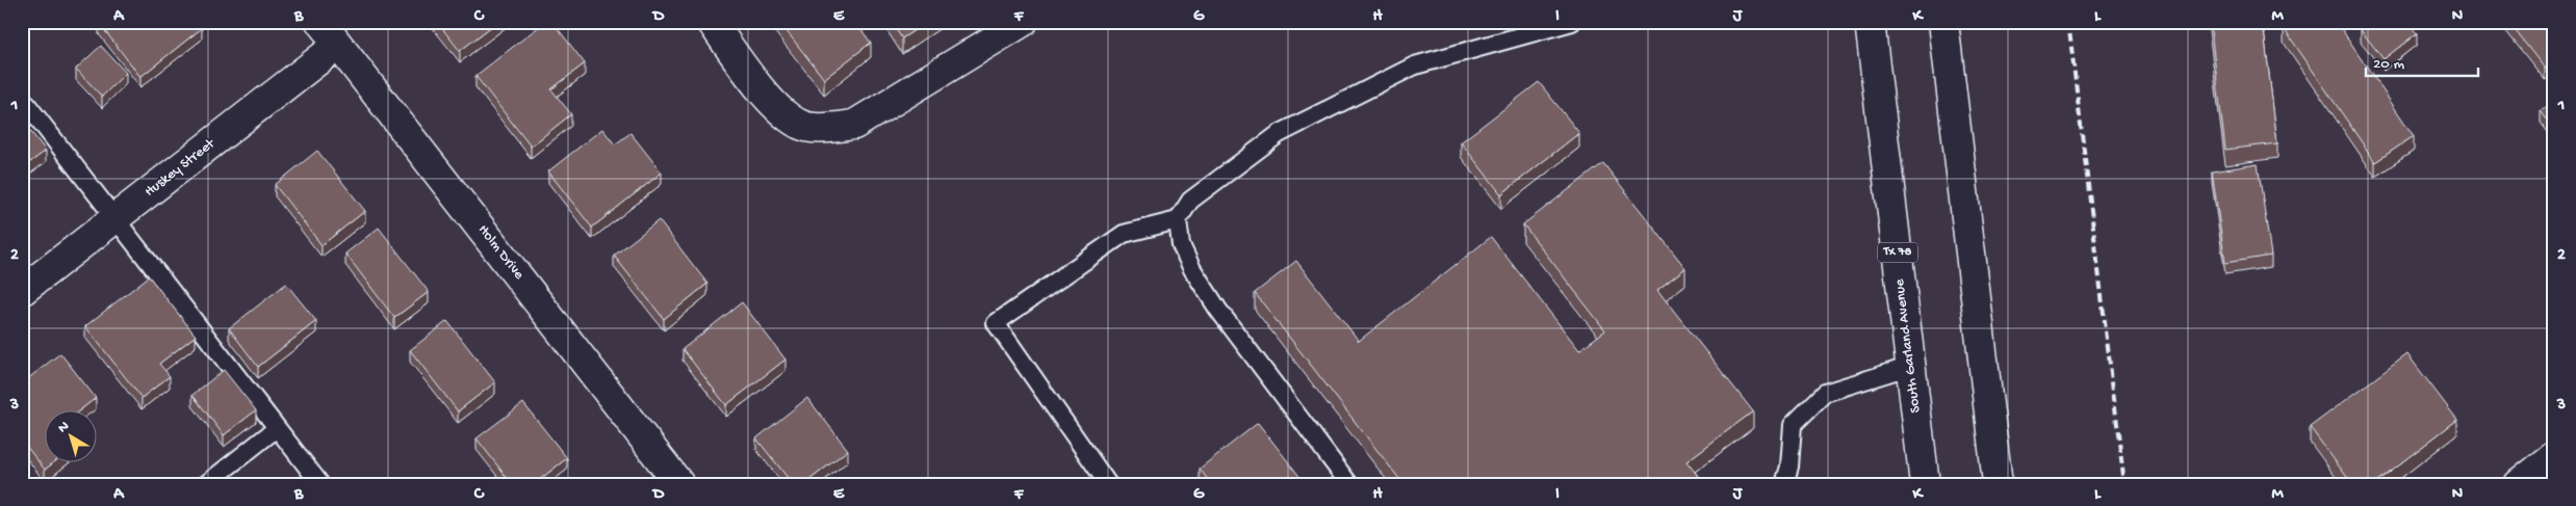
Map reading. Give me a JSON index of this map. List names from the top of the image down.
{
  "streets": {
    "street": [
      "Huskey Street",
      "Holm Drive",
      "TX 78",
      "South Garland Avenue"
    ]
  },
  "crossings": [
    ["Huskey Street", "Holm Drive"]
  ],
  "scale_bar": "20 m",
  "north": "top left",
  "grid": {
    "columns": [
      "A",
      "B",
      "C",
      "D",
      "E",
      "F",
      "G",
      "H",
      "I",
      "J",
      "K",
      "L",
      "M",
      "N"
    ],
    "rows": ["1", "2", "3"]
  }
}
